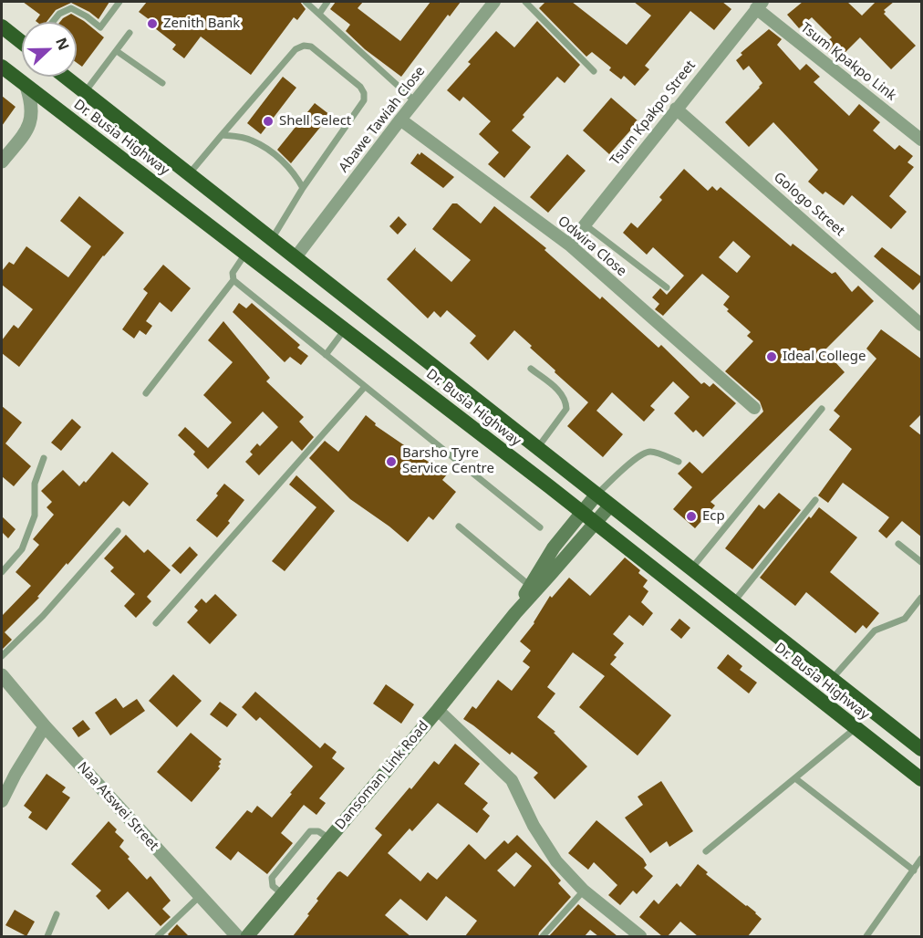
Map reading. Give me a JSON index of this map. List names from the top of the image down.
{
  "streets": {
    "highway": ["Dr. Busia Highway"],
    "main road": ["Dansoman Link Road"],
    "street": [
      "Tsum Kpakpo Link",
      "Tsum Kpakpo Street",
      "Abawe Tawiah Close",
      "Gologo Street",
      "Odwira Close",
      "Naa Atswei Street"
    ]
  },
  "crossings": [
    ["Tsum Kpakpo Link", "Tsum Kpakpo Street"],
    ["Tsum Kpakpo Street", "Gologo Street"],
    ["Tsum Kpakpo Street", "Odwira Close"],
    ["Abawe Tawiah Close", "Dr. Busia Highway"],
    ["Abawe Tawiah Close", "Odwira Close"],
    ["Dr. Busia Highway", "Dansoman Link Road"]
  ],
  "places": [
    "Zenith Bank",
    "Shell Select",
    "Ideal College",
    "Barsho Tyre Service Centre",
    "Ecp"
  ],
  "north": "right"
}
